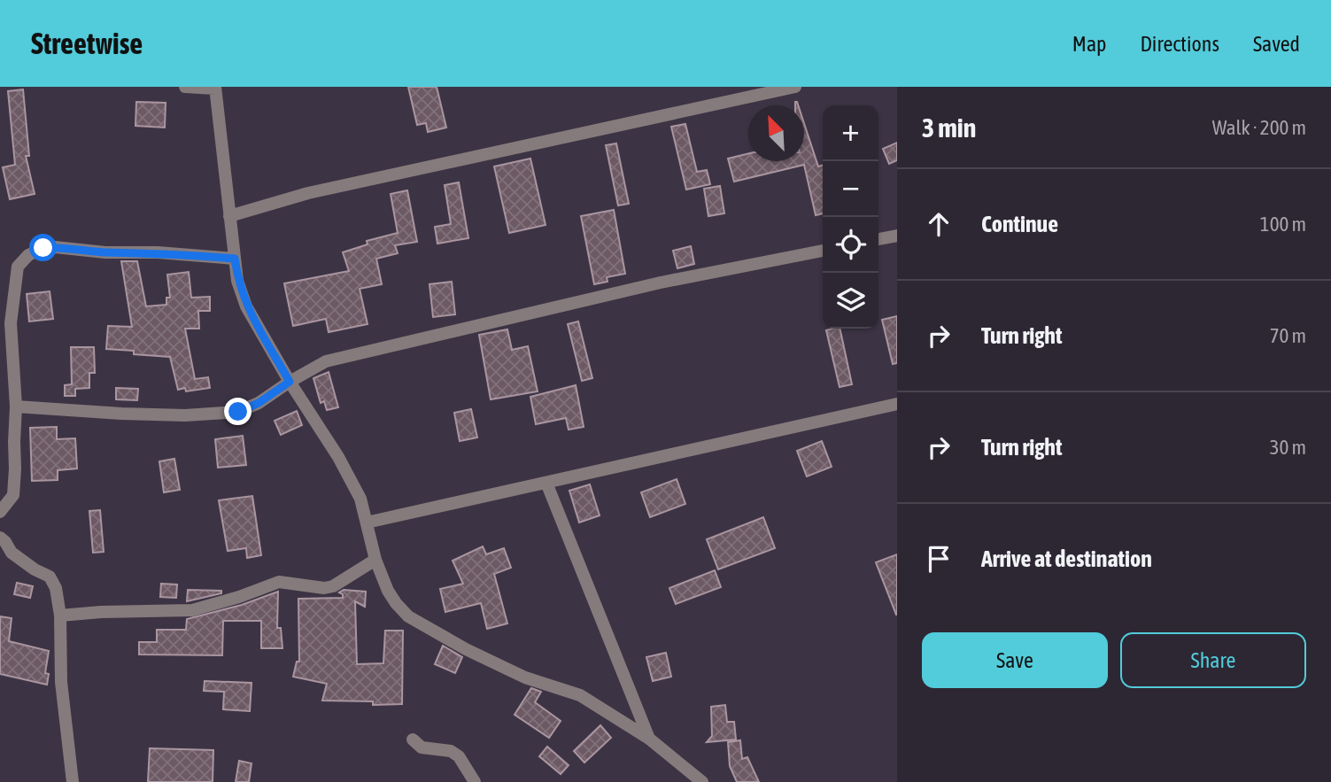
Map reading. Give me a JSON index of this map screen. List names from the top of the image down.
{
  "north": "top left",
  "page": {
    "header": "Streetwise",
    "nav": ["Map", "Directions", "Saved"],
    "heading": ["3 min", "Walk · 200 m"],
    "map_buttons": ["+", "−"],
    "list": [
      ["Continue", "100 m"],
      ["Turn right", "70 m"],
      ["Turn right", "30 m"],
      "Arrive at destination"
    ],
    "buttons": ["Save", "Share"]
  }
}
